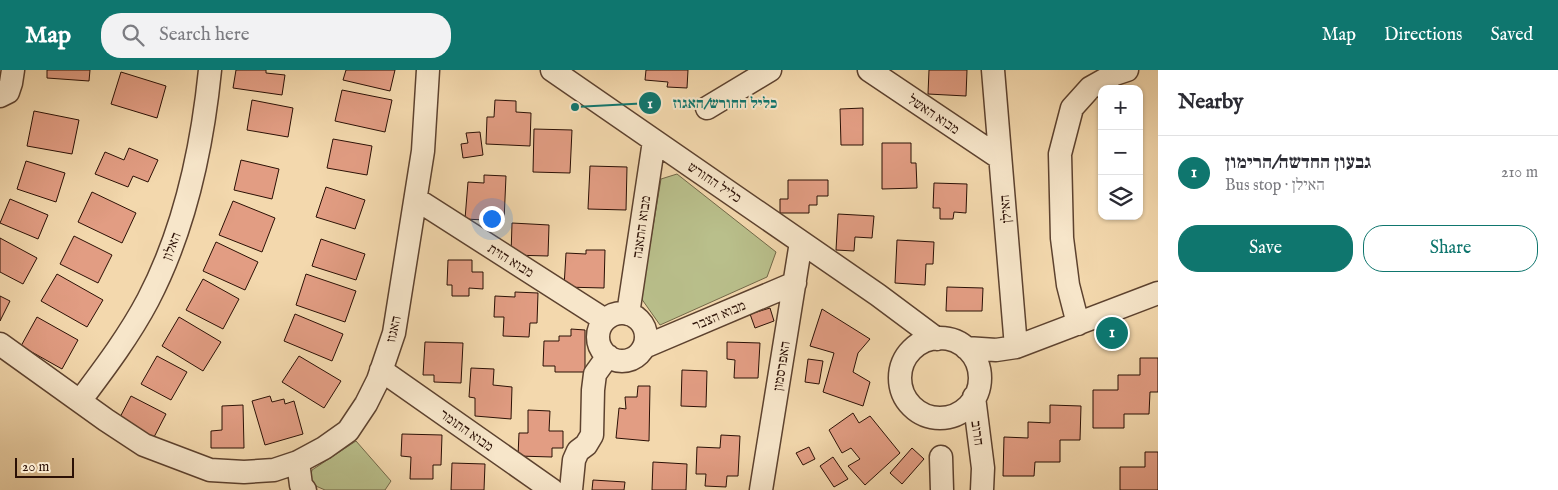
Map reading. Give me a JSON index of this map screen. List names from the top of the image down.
{
  "streets": {
    "street": [
      "מבוא האשל",
      "כליל החורש",
      "האילן",
      "מבוא התאנה",
      "האלון",
      "מבוא הזית",
      "מבוא הצבר",
      "האגוז",
      "האפרסמון",
      "מבוא התומר",
      "חרוב"
    ]
  },
  "crossings": [
    ["מבוא האשל", "האילן"],
    ["כליל החורש", "מבוא התאנה"],
    ["כליל החורש", "האפרסמון"],
    ["כליל החורש", "חרוב"],
    ["מבוא התאנה", "מבוא הזית"],
    ["מבוא התאנה", "מבוא הצבר"],
    ["האלון", "האגוז"],
    ["מבוא הזית", "מבוא הצבר"],
    ["מבוא הזית", "האגוז"],
    ["מבוא הצבר", "האפרסמון"],
    ["האגוז", "מבוא התומר"]
  ],
  "places": ["כליל החורש/האגוז"],
  "scale_bar": "20 m",
  "page": {
    "header": "Map",
    "search": "Search here",
    "nav": ["Map", "Directions", "Saved"],
    "heading": "Nearby",
    "map_buttons": ["+", "−"],
    "list": [
      {
        "mark": "1",
        "name": "גבעון החדשה/הרימון",
        "note": "Bus stop · האילן",
        "value": "210 m"
      }
    ],
    "buttons": ["Save", "Share"],
    "pins": "1",
    "scale": "20 m"
  }
}
